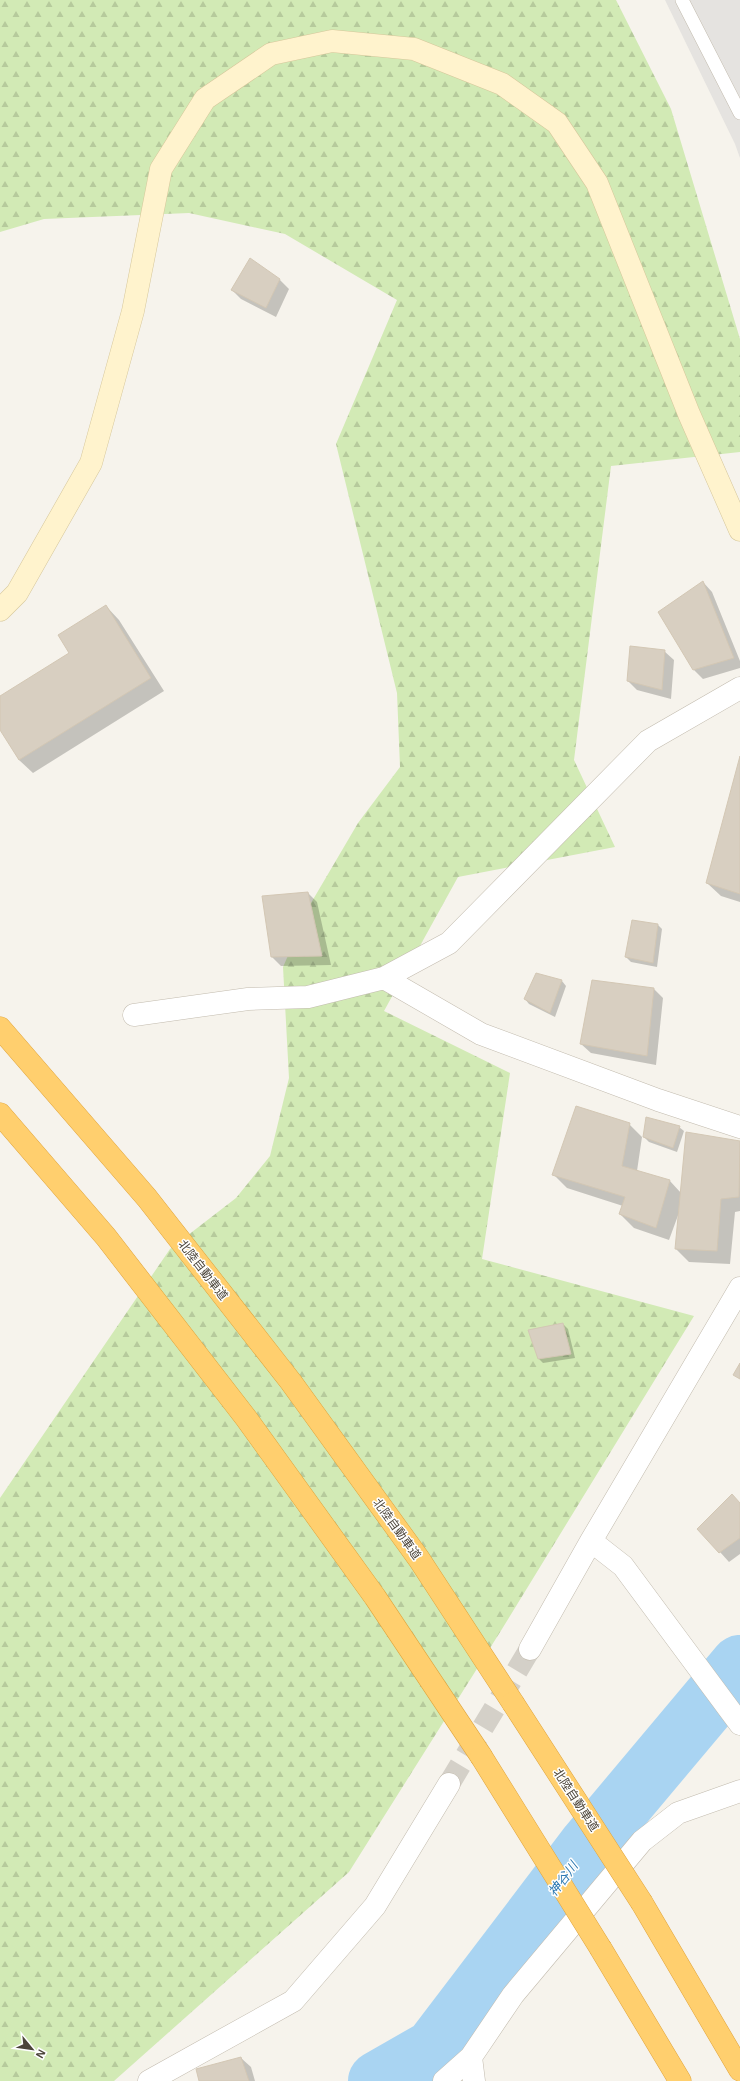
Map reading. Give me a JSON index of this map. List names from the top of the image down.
{
  "streets": {
    "highway": ["北陸自動車道"]
  },
  "water": ["神谷川"],
  "north": "bottom right"
}
